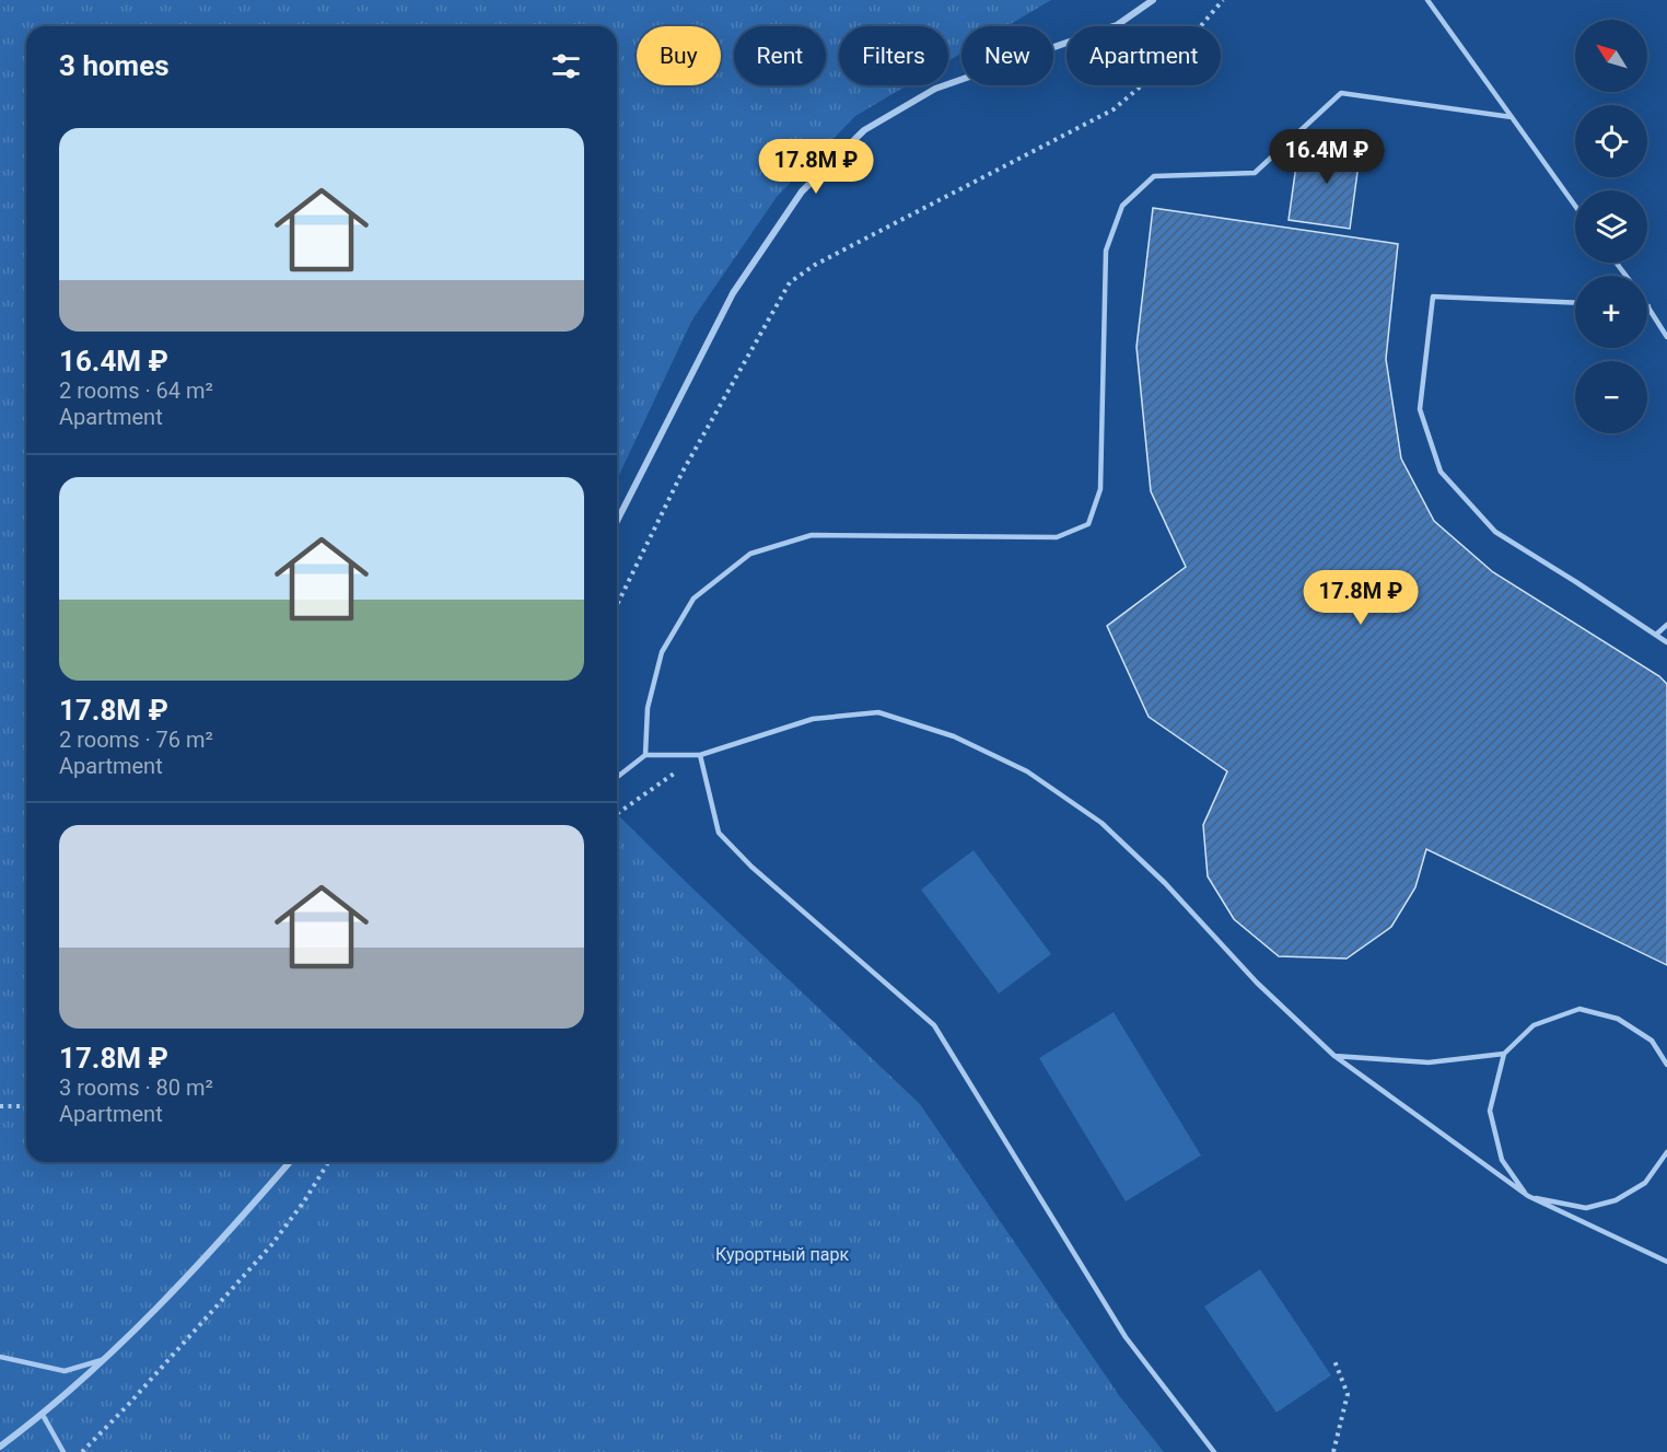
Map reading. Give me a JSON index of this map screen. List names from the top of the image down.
{
  "parks": ["Курортный парк"],
  "north": "top left",
  "page": {
    "map_buttons": ["+", "−"],
    "chip": [
      "Buy",
      "Rent",
      "Filters",
      "New",
      "Apartment"
    ],
    "heading": "3 homes",
    "list": [
      {
        "name": "16.4M ₽",
        "note": "2 rooms · 64 m² · Apartment"
      },
      {
        "name": "17.8M ₽",
        "note": "2 rooms · 76 m² · Apartment"
      },
      {
        "name": "17.8M ₽",
        "note": "3 rooms · 80 m² · Apartment"
      }
    ],
    "price": ["16.4M ₽", "17.8M ₽", "17.8M ₽"]
  }
}
